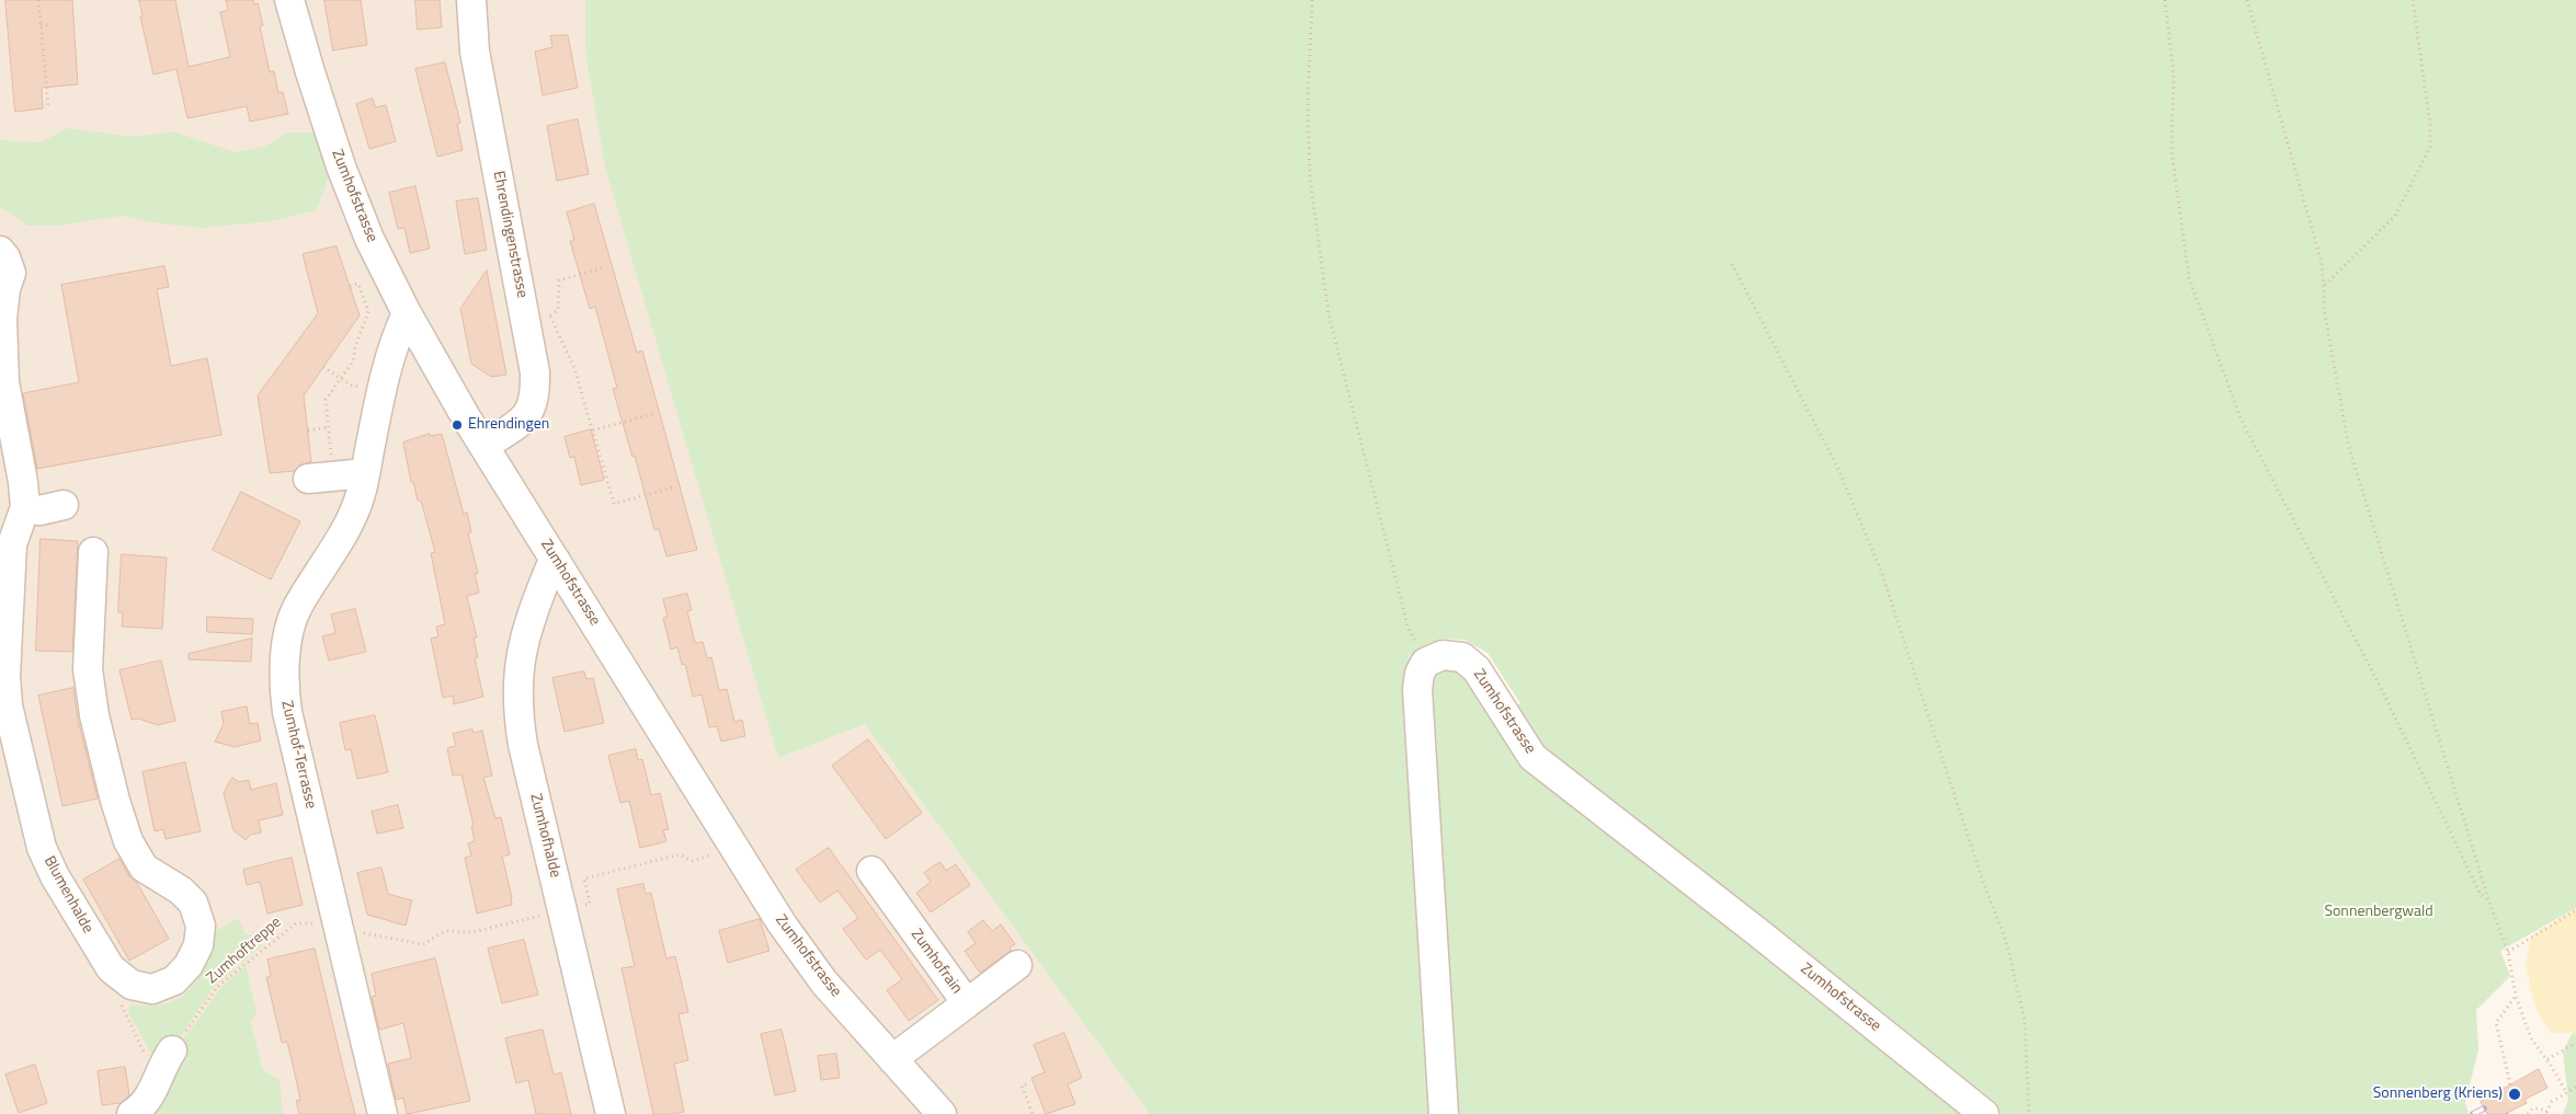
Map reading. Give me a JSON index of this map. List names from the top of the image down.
{
  "streets": {
    "street": [
      "Zumhofstrasse",
      "Ehrendingenstrasse",
      "Zumhof-Terrasse",
      "Zumhofhalde",
      "Blumenhalde",
      "Zumhofrain"
    ],
    "path": ["Zumhoftreppe"]
  },
  "crossings": [
    ["Zumhofstrasse", "Ehrendingenstrasse"],
    ["Zumhofstrasse", "Zumhof-Terrasse"],
    ["Zumhofstrasse", "Zumhofhalde"],
    ["Zumhofstrasse", "Zumhofrain"]
  ],
  "parks": ["Sonnenbergwald"],
  "places": ["Ehrendingen", "Sonnenberg (Kriens)"]
}
